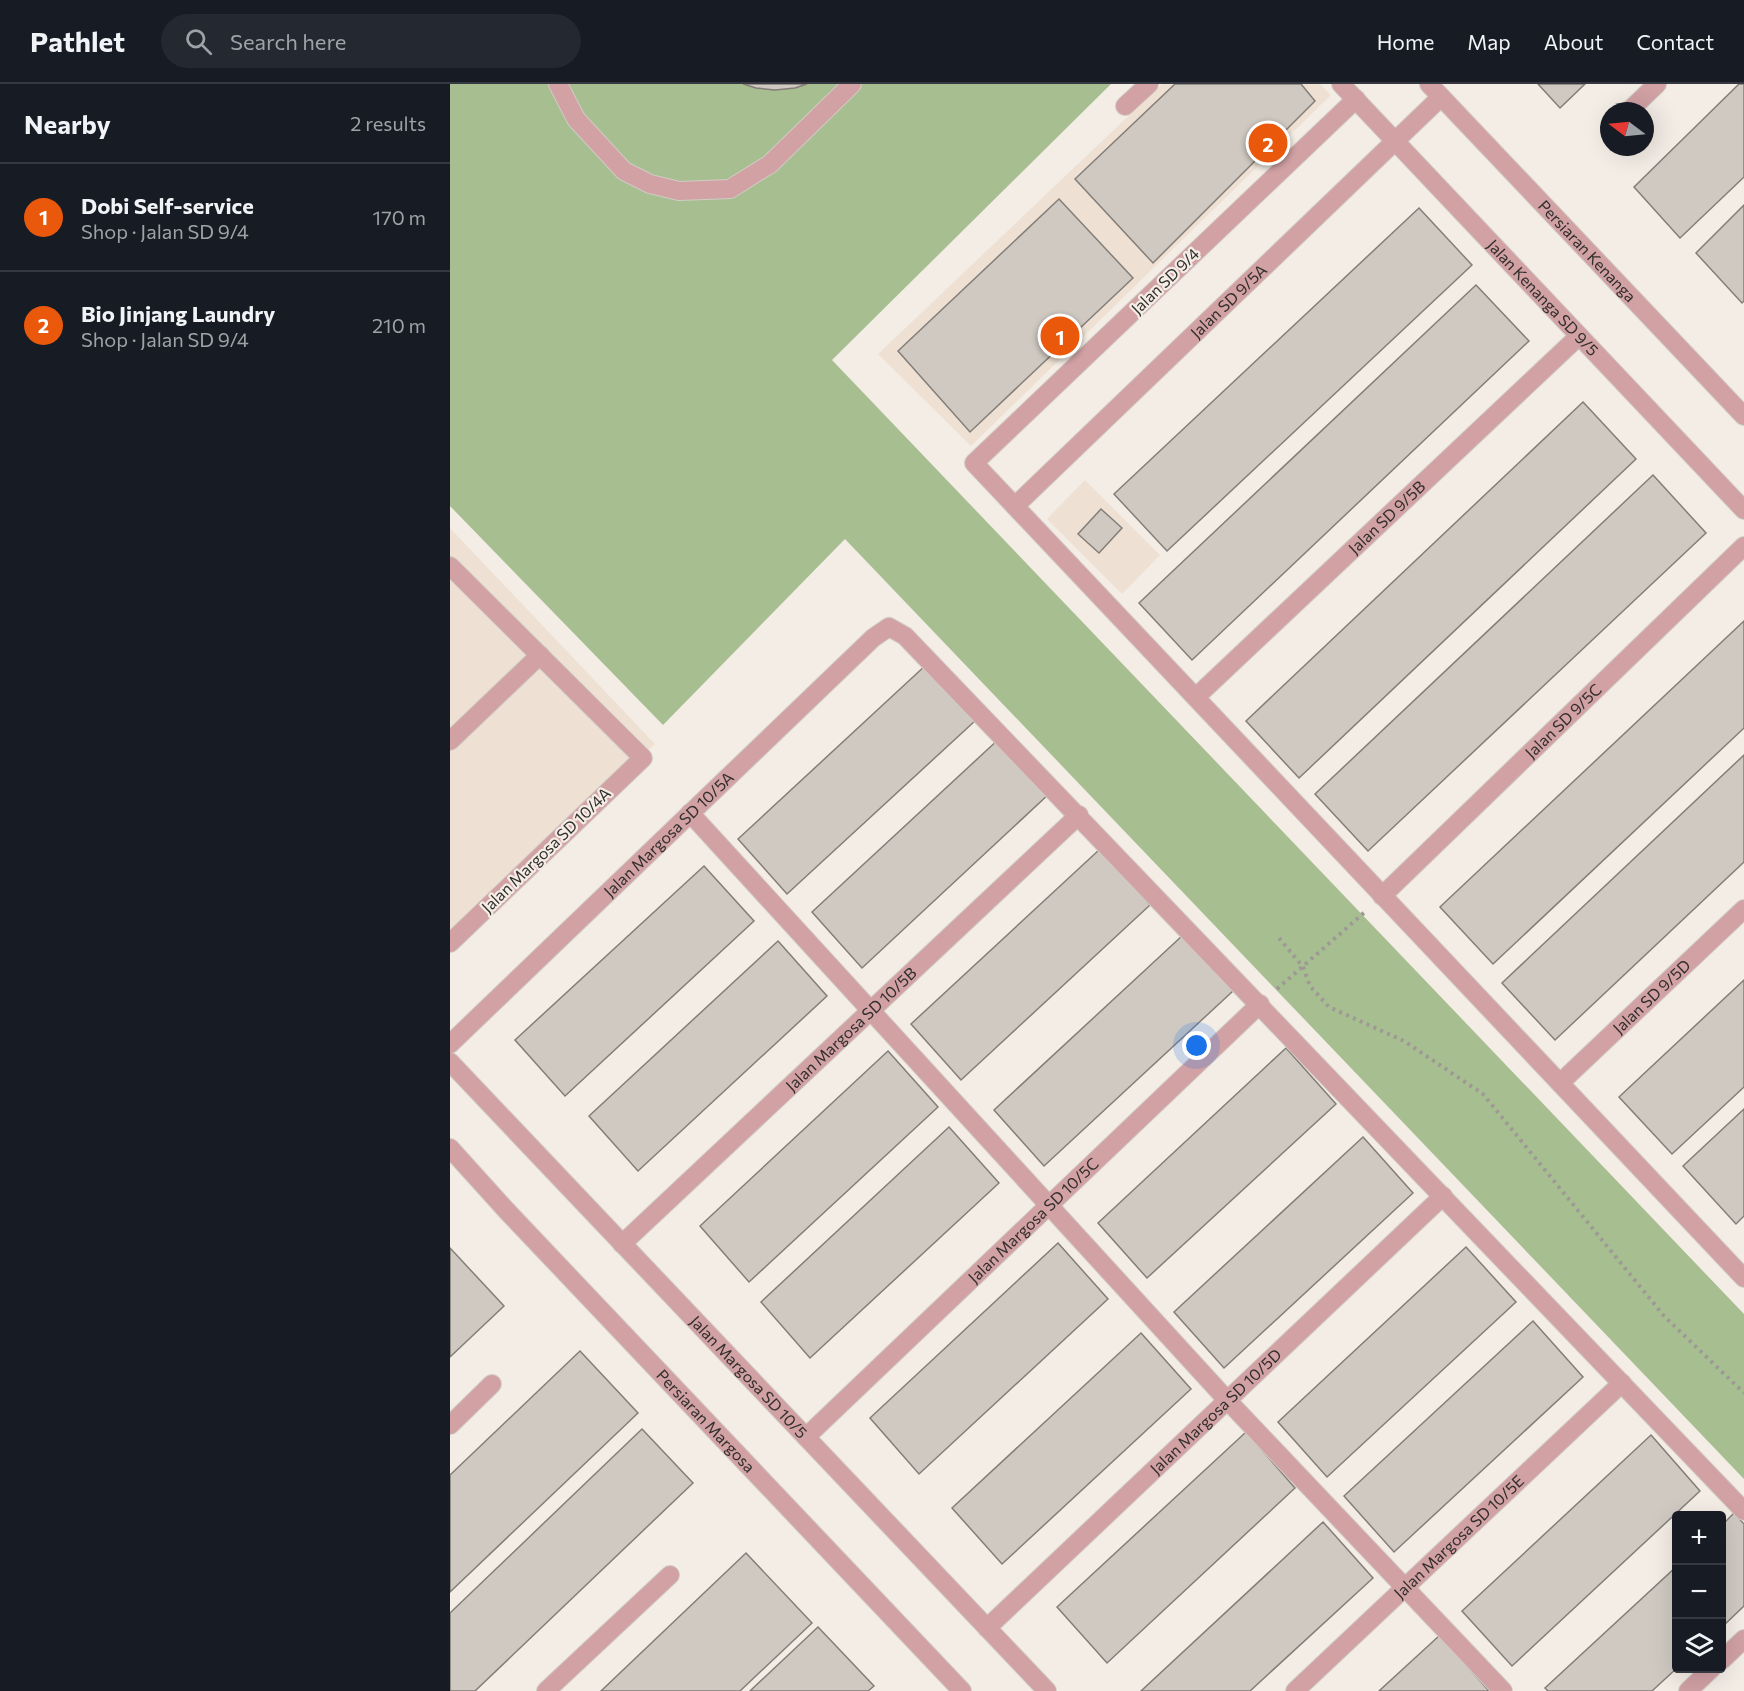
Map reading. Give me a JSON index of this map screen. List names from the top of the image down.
{
  "streets": {
    "street": [
      "Persiaran Kenanga",
      "Jalan SD 9/4",
      "Jalan Kenanga SD 9/5",
      "Jalan SD 9/5A",
      "Jalan SD 9/5B",
      "Jalan SD 9/5C",
      "Jalan Margosa SD 10/5A",
      "Jalan Margosa SD 10/4A",
      "Jalan SD 9/5D",
      "Jalan Margosa SD 10/5B",
      "Jalan Margosa SD 10/5C",
      "Jalan Margosa SD 10/5",
      "Jalan Margosa SD 10/5D",
      "Persiaran Margosa",
      "Jalan Margosa SD 10/5E"
    ]
  },
  "crossings": [
    ["Persiaran Kenanga", "Jalan SD 9/5A"],
    ["Jalan SD 9/4", "Jalan Kenanga SD 9/5"],
    ["Jalan SD 9/4", "Jalan SD 9/5A"],
    ["Jalan Kenanga SD 9/5", "Jalan SD 9/5A"],
    ["Jalan Kenanga SD 9/5", "Jalan SD 9/5B"],
    ["Jalan Margosa SD 10/5A", "Jalan Margosa SD 10/5B"],
    ["Jalan Margosa SD 10/5B", "Jalan Margosa SD 10/5"],
    ["Jalan Margosa SD 10/5C", "Jalan Margosa SD 10/5"],
    ["Jalan Margosa SD 10/5", "Jalan Margosa SD 10/5D"]
  ],
  "north": "left",
  "page": {
    "header": "Pathlet",
    "search": "Search here",
    "nav": [
      "Home",
      "Map",
      "About",
      "Contact"
    ],
    "heading": ["Nearby", "2 results"],
    "pins": ["2", "1"],
    "list": [
      {
        "mark": "1",
        "name": "Dobi Self-service",
        "note": "Shop · Jalan SD 9/4",
        "value": "170 m"
      },
      {
        "mark": "2",
        "name": "Bio Jinjang Laundry",
        "note": "Shop · Jalan SD 9/4",
        "value": "210 m"
      }
    ],
    "map_buttons": ["+", "−"]
  }
}
